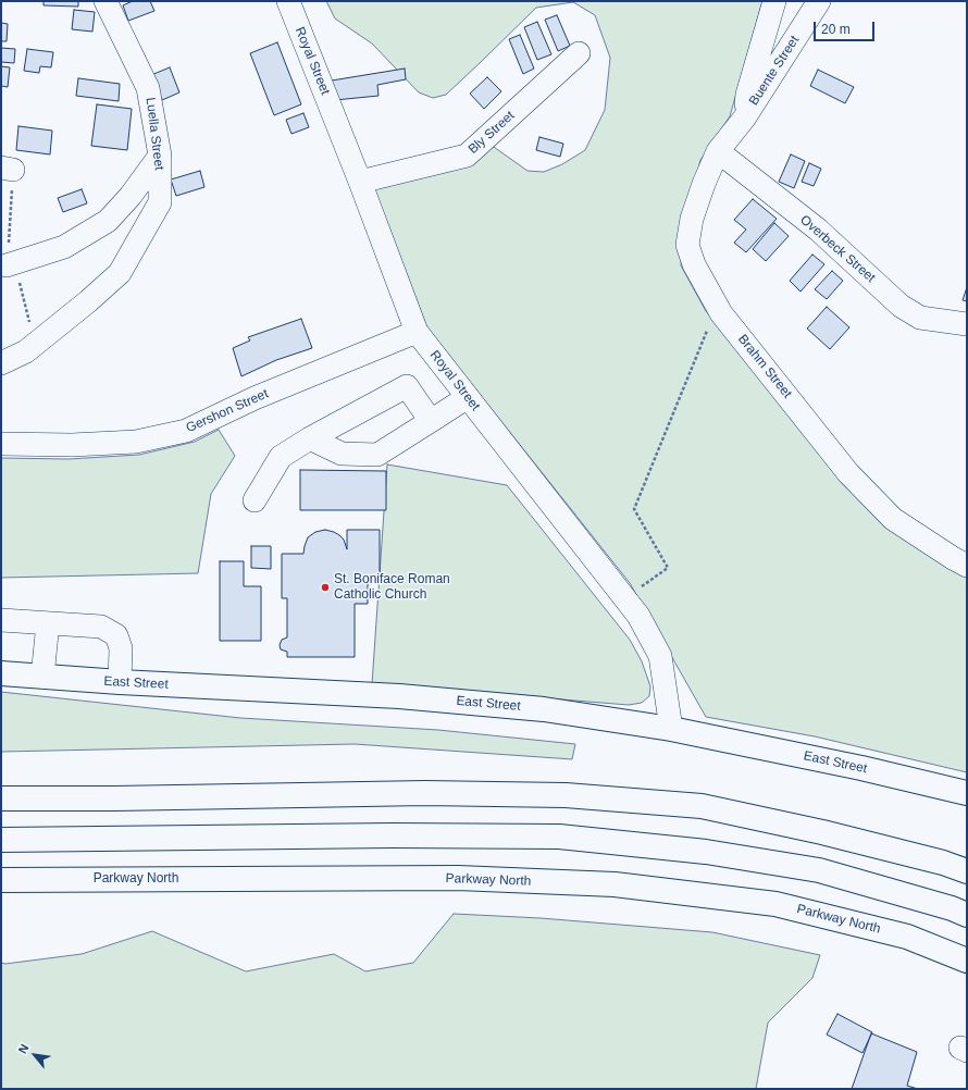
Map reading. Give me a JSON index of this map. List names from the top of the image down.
{
  "streets": {
    "main road": ["East Street", "Parkway North"],
    "street": [
      "Royal Street",
      "Buente Street",
      "Bly Street",
      "Luella Street",
      "Overbeck Street",
      "Brahm Street",
      "Gershon Street"
    ]
  },
  "crossings": [
    ["Royal Street", "Bly Street"],
    ["Royal Street", "Gershon Street"],
    ["Royal Street", "East Street"],
    ["Buente Street", "Brahm Street"],
    ["Overbeck Street", "Brahm Street"]
  ],
  "places": ["St. Boniface Roman Catholic Church"],
  "scale_bar": "20 m",
  "north": "top left"
}
